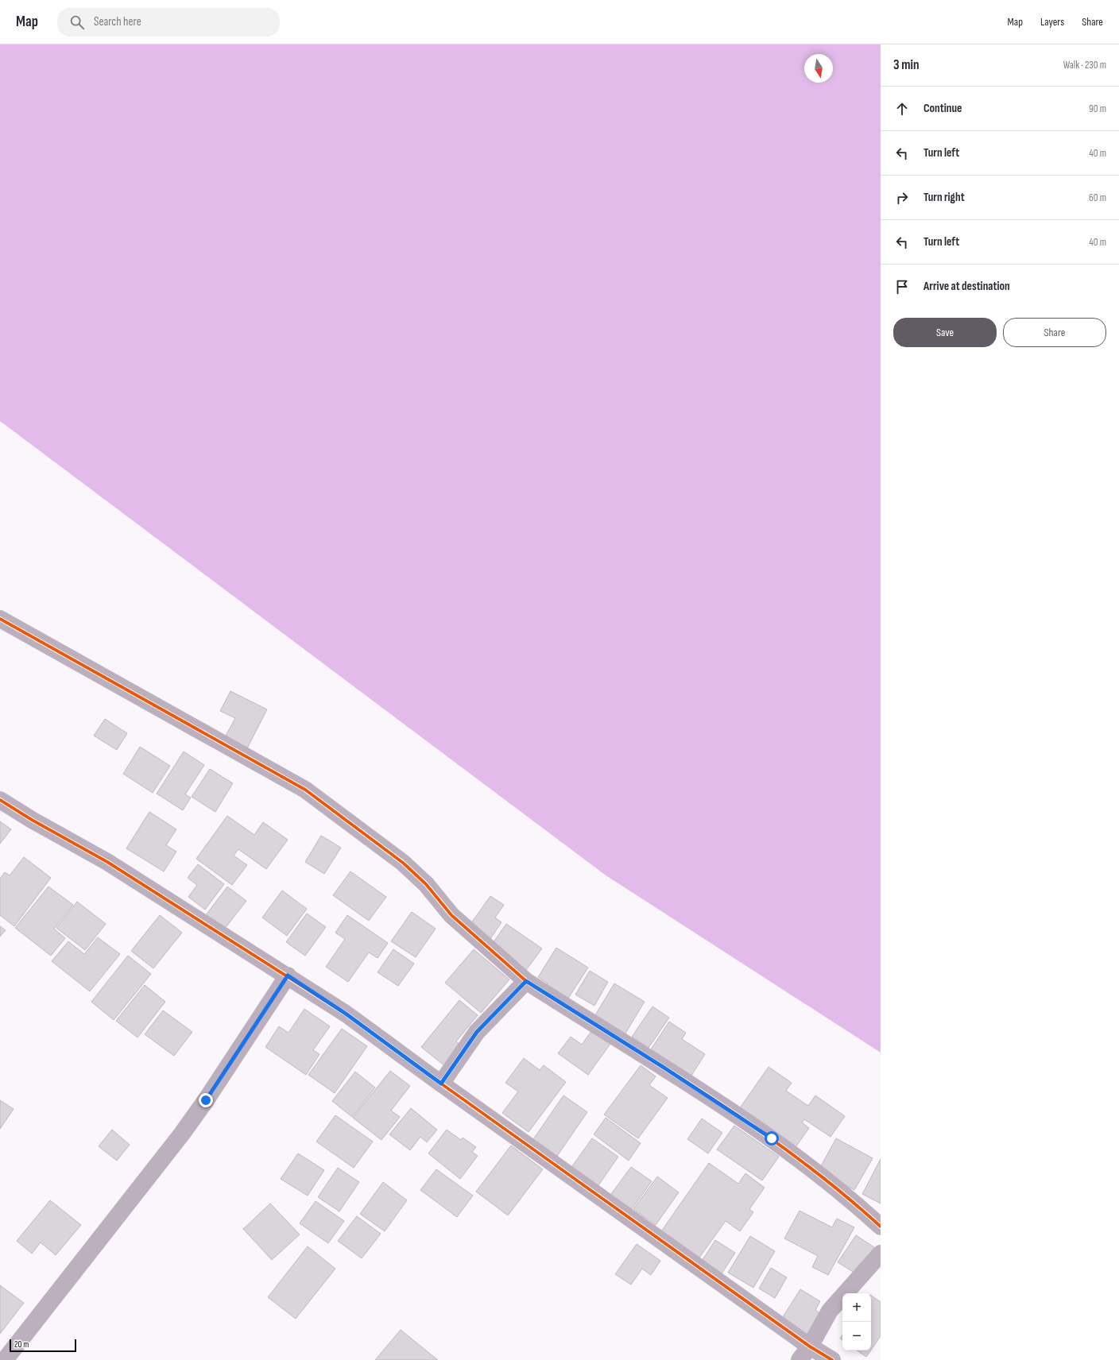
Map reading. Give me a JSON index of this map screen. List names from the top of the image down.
{
  "scale_bar": "20 m",
  "north": "bottom",
  "page": {
    "header": "Map",
    "search": "Search here",
    "nav": ["Map", "Layers", "Share"],
    "heading": ["3 min", "Walk · 230 m"],
    "list": [
      ["Continue", "90 m"],
      ["Turn left", "40 m"],
      ["Turn right", "60 m"],
      ["Turn left", "40 m"],
      "Arrive at destination"
    ],
    "buttons": ["Save", "Share"],
    "map_buttons": ["+", "−"],
    "scale": "20 m"
  }
}
